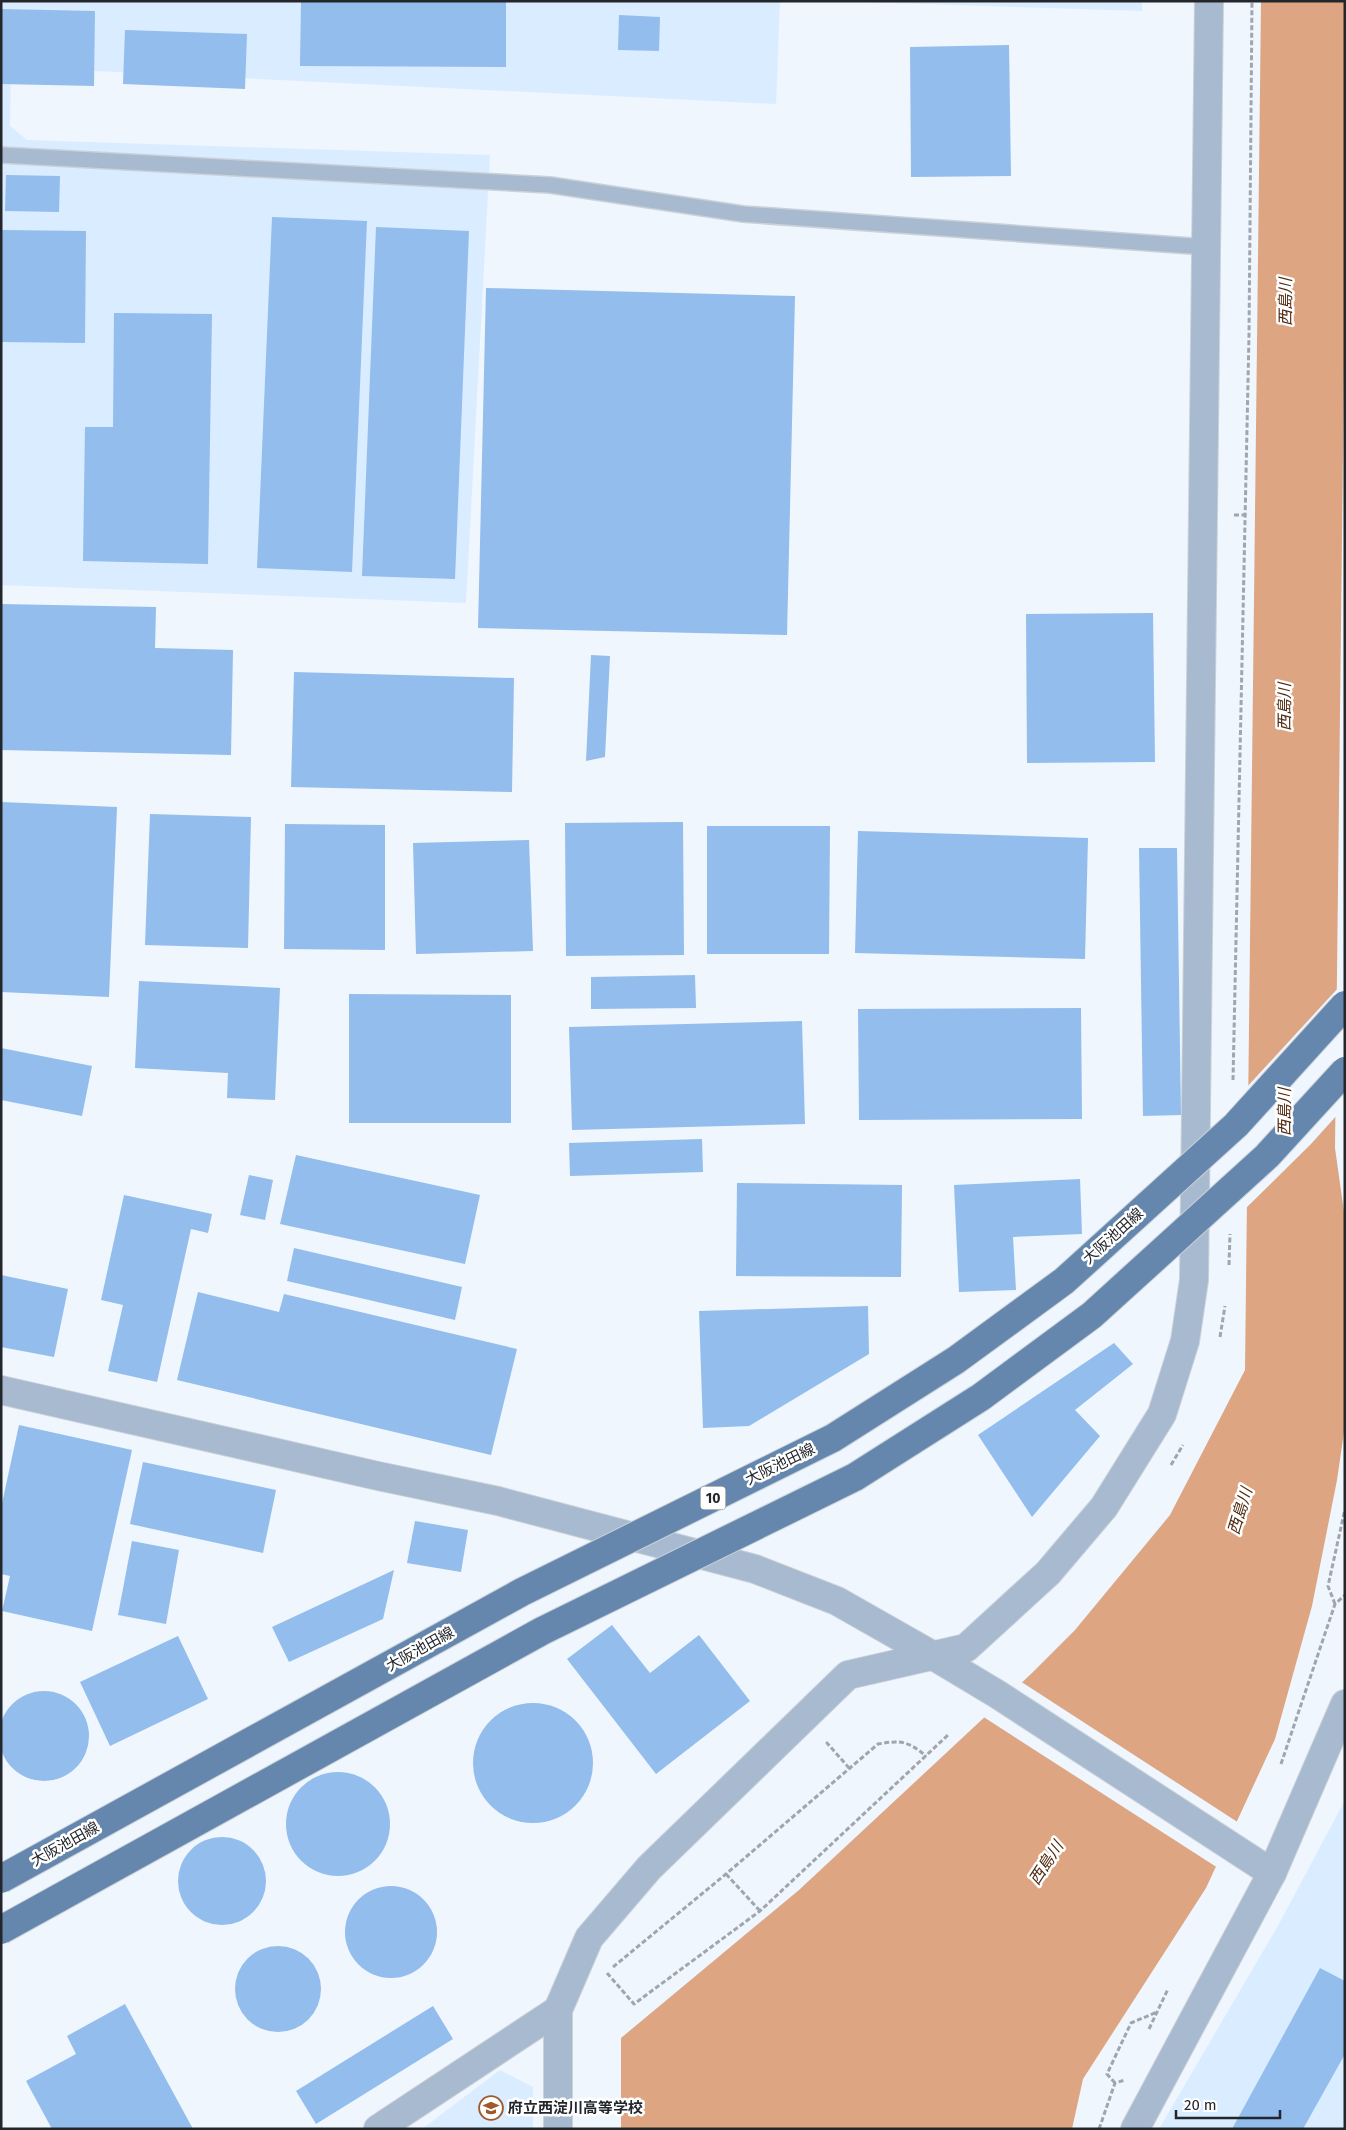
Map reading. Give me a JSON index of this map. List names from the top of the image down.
{
  "streets": {
    "main road": ["大阪池田線", "10"]
  },
  "water": ["西島川"],
  "places": {
    "school or university": ["府立西淀川高等学校"]
  },
  "scale_bar": "20 m"
}
